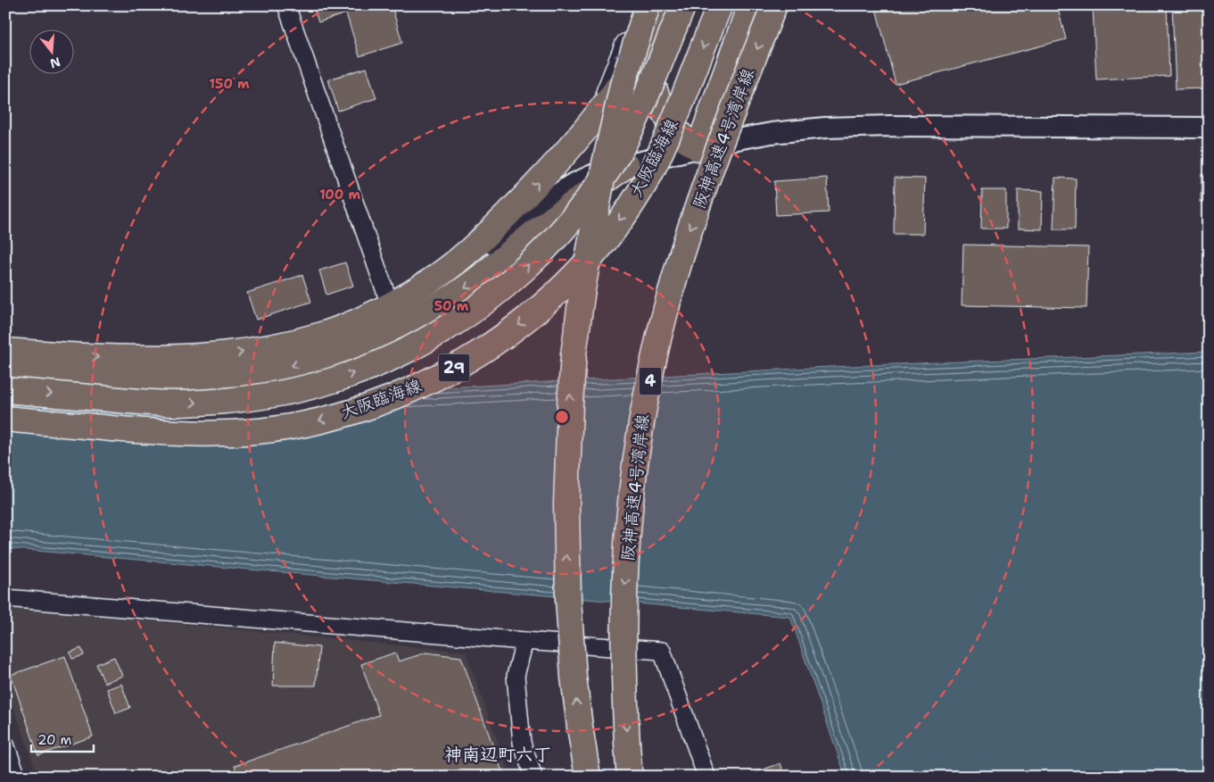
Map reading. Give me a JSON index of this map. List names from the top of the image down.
{
  "streets": {
    "main road": [
      "阪神高速4号湾岸線",
      "大阪臨海線",
      "29",
      "4"
    ]
  },
  "districts": ["神南辺町六丁"],
  "scale_bar": "20 m",
  "north": "bottom",
  "rings": ["150 m", "100 m", "50 m"]
}
